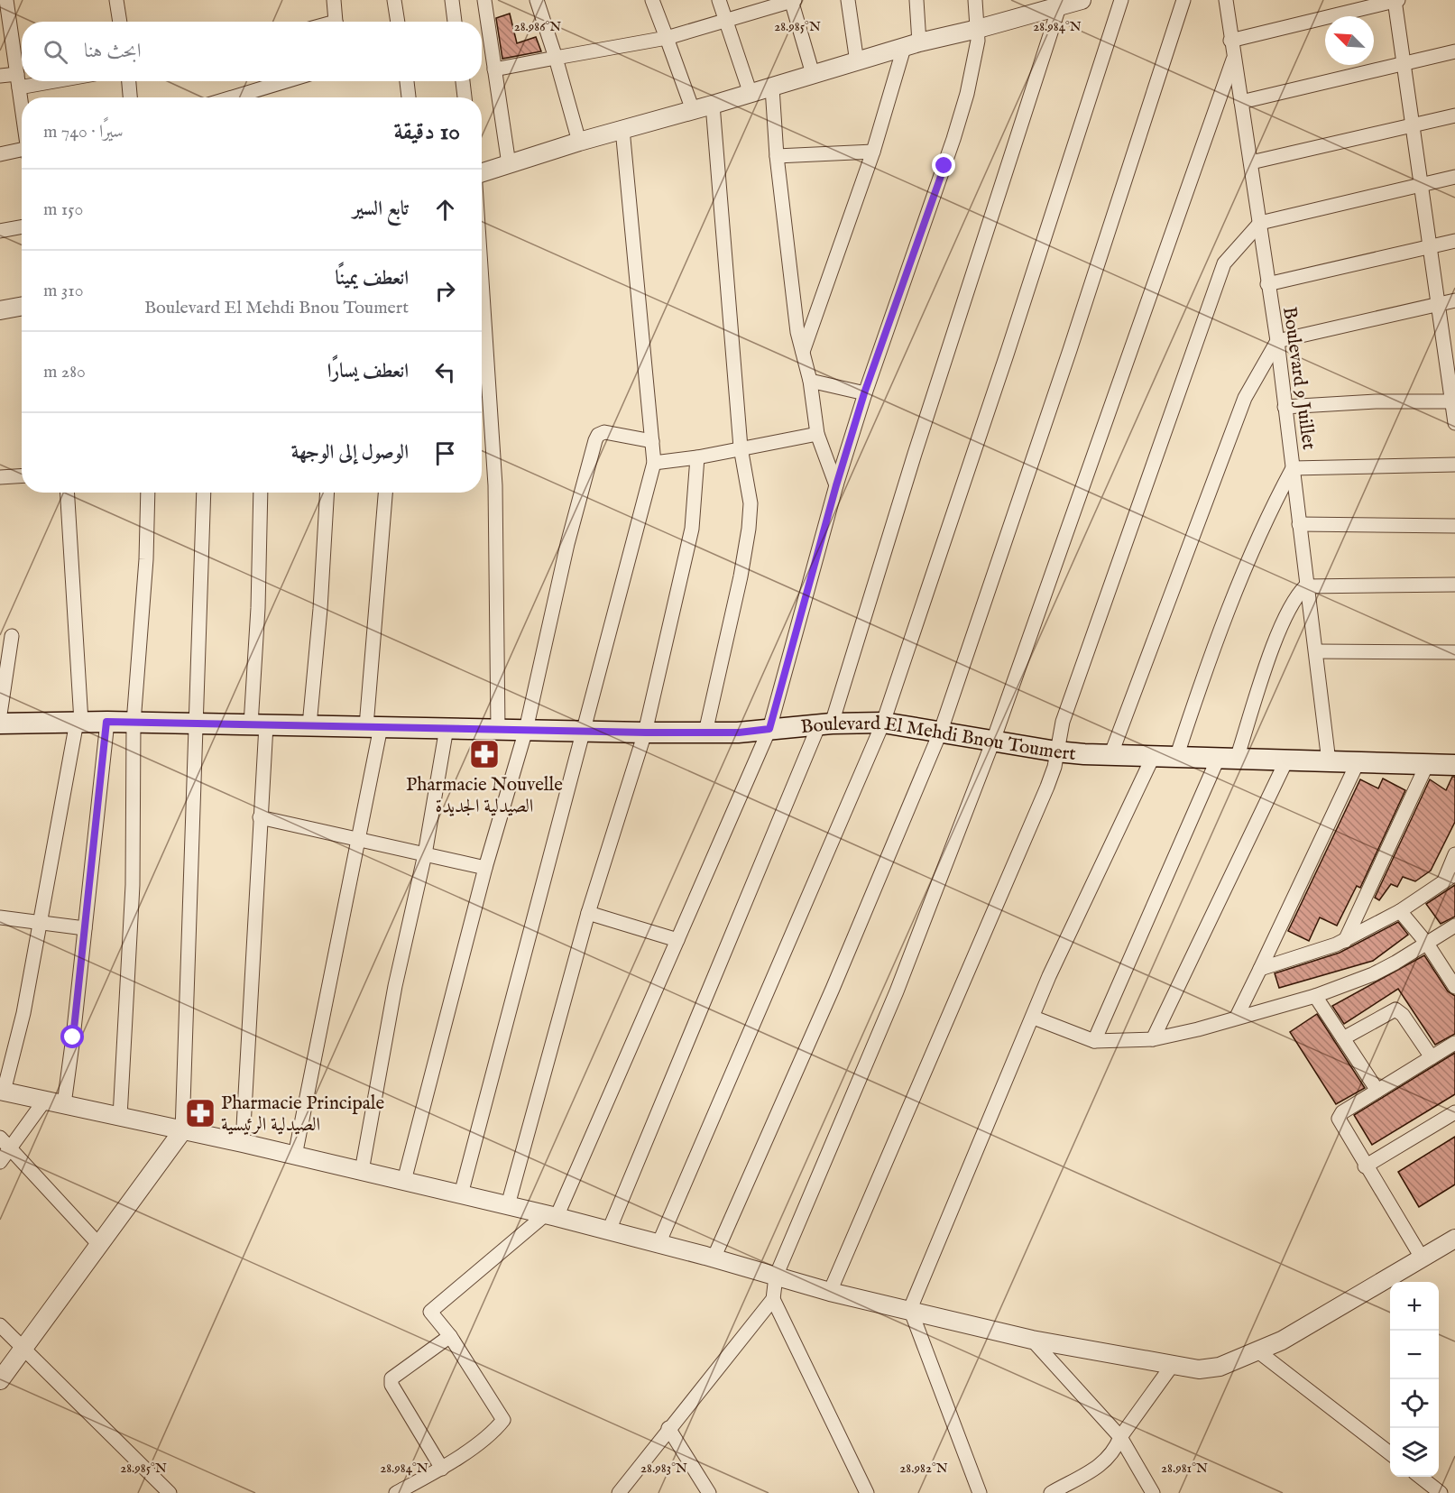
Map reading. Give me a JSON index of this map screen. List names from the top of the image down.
{
  "streets": {
    "main road": ["Boulevard El Mehdi Bnou Toumert"],
    "street": ["Boulevard 9 Juillet"]
  },
  "crossings": [
    ["Boulevard 9 Juillet", "Boulevard El Mehdi Bnou Toumert"]
  ],
  "places": {
    "pharmacy": ["Pharmacie Nouvelle الصيدلية الجديدة", "Pharmacie Principale الصيدلية الرئيسية"]
  },
  "north": "top left",
  "page": {
    "search": "ابحث هنا",
    "heading": ["10 دقيقة", "سيرًا · 740 m"],
    "list": [
      ["تابع السير", "150 m"],
      ["انعطف يمينًا", "Boulevard El Mehdi Bnou Toumert", "310 m"],
      ["انعطف يسارًا", "280 m"],
      "الوصول إلى الوجهة"
    ],
    "map_buttons": ["+", "−"]
  },
  "coordinates": [
    "28.986°N",
    "28.985°N",
    "28.984°N",
    "28.983°N",
    "28.982°N",
    "28.981°N"
  ]
}
